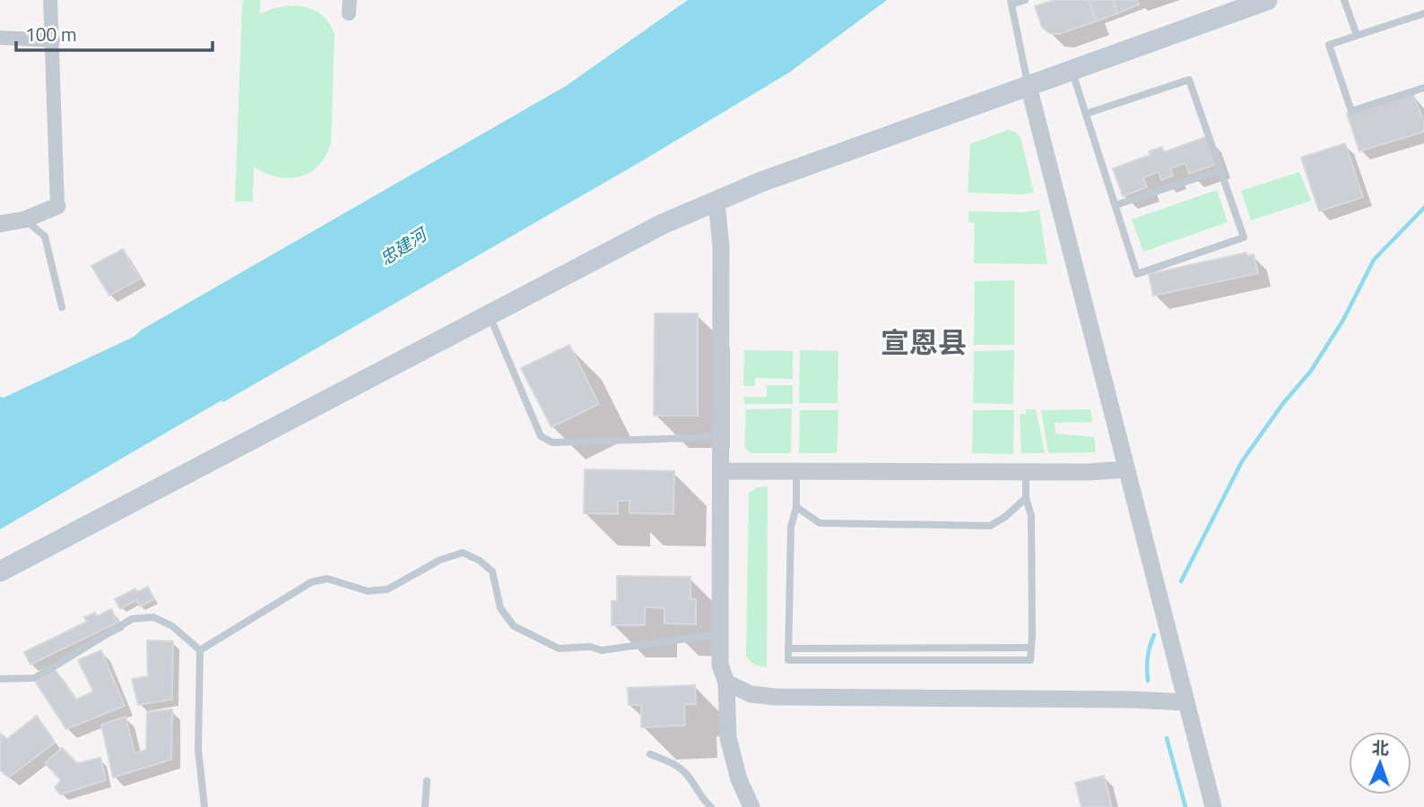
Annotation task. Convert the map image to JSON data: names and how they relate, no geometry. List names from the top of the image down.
{
  "districts": ["宣恩县"],
  "water": ["忠建河"],
  "scale_bar": "100 m",
  "north": "top"
}
